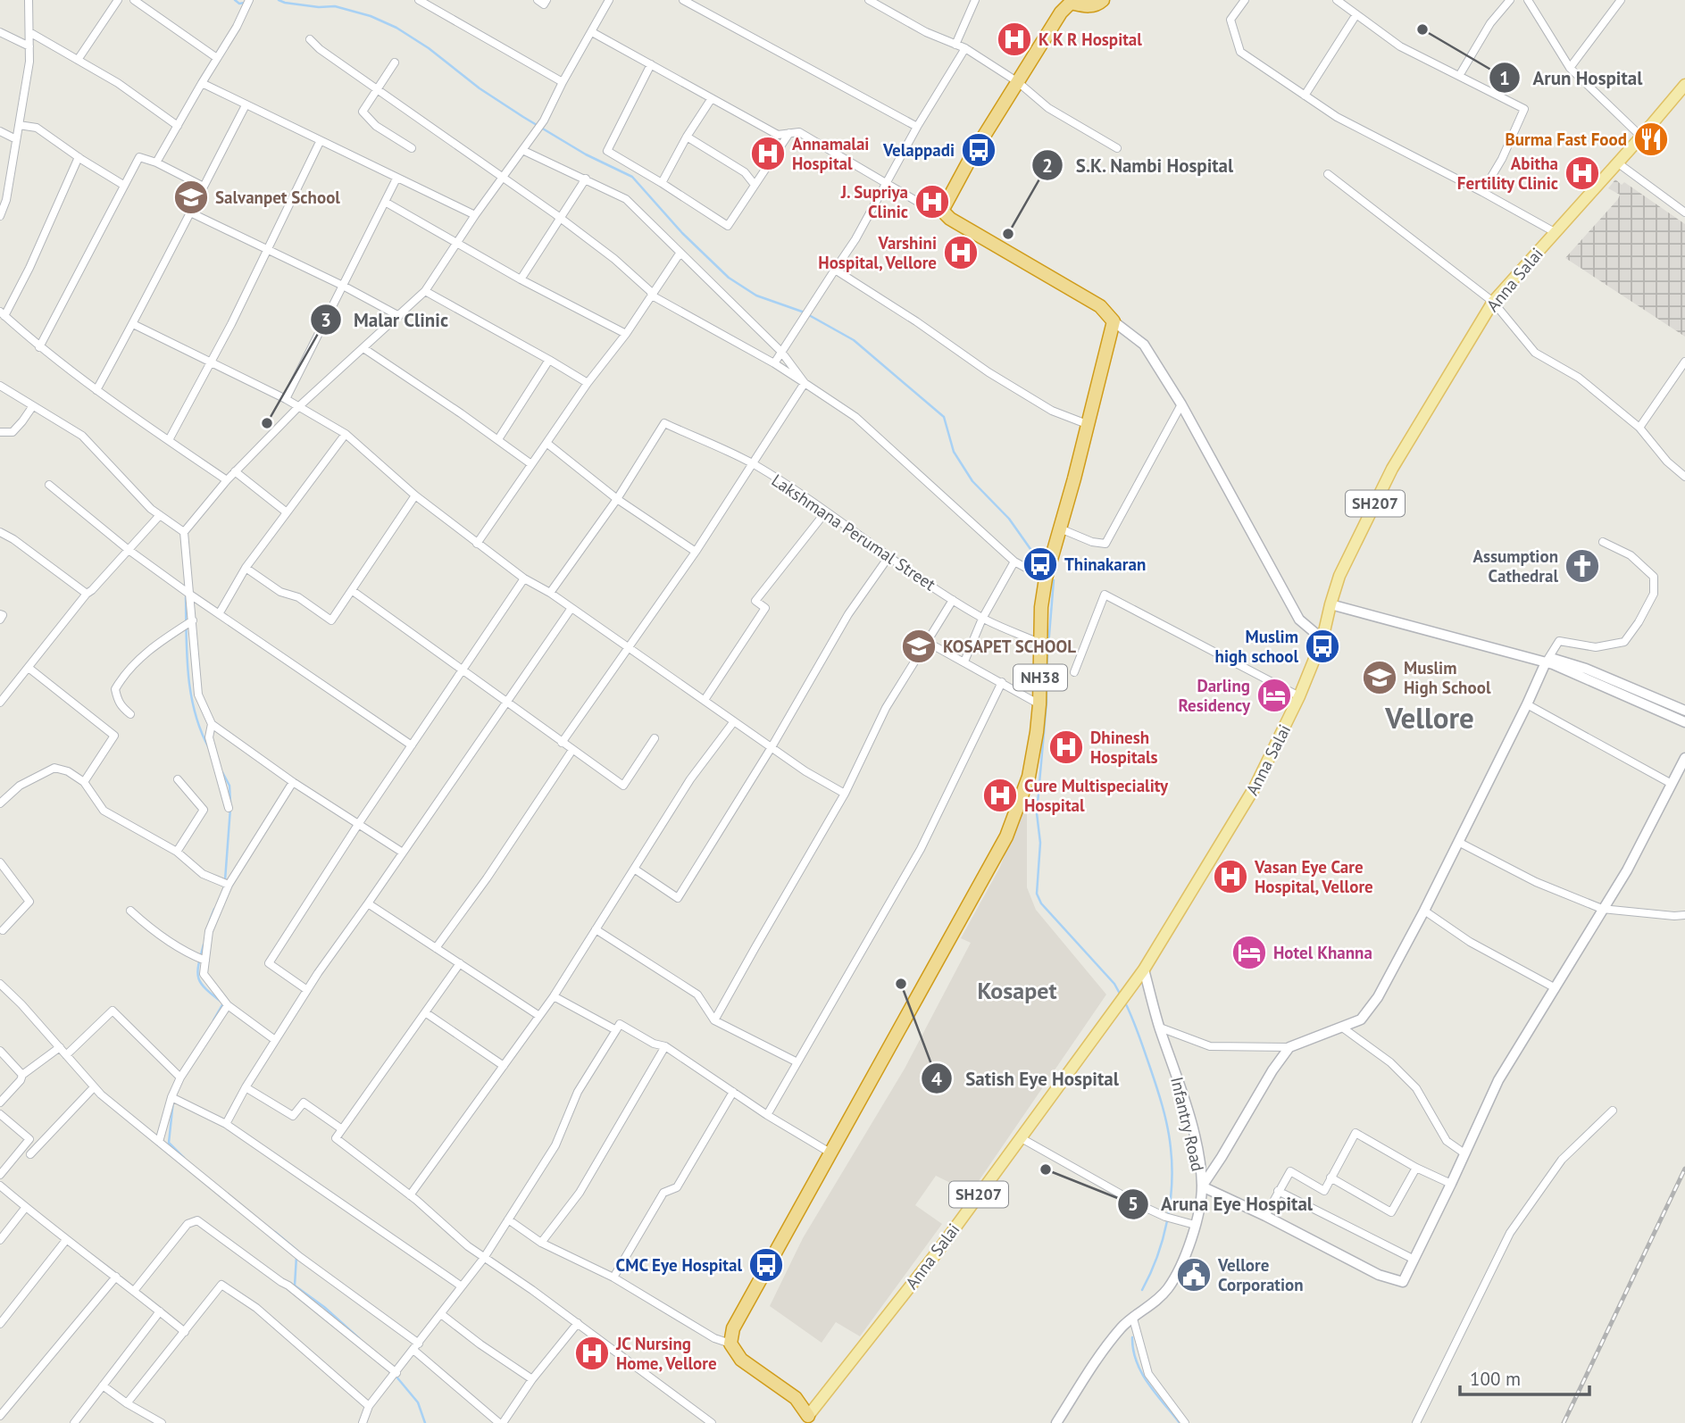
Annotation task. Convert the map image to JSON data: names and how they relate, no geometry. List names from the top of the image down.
{
  "streets": {
    "highway": ["NH38"],
    "main road": ["Anna Salai", "SH207"],
    "street": ["Lakshmana Perumal Street", "Infantry Road"]
  },
  "crossings": [
    ["Anna Salai", "Infantry Road"],
    ["Lakshmana Perumal Street", "NH38"]
  ],
  "districts": ["Vellore", "Kosapet"],
  "places": {
    "other": [
      "Arun Hospital",
      "S.K. Nambi Hospital",
      "Malar Clinic",
      "Satish Eye Hospital",
      "Aruna Eye Hospital"
    ],
    "hospital": [
      "K K R Hospital",
      "Annamalai Hospital",
      "Abitha Fertility Clinic",
      "J. Supriya Clinic",
      "Varshini Hospital, Vellore",
      "Dhinesh Hospitals",
      "Cure Multispeciality Hospital",
      "Vasan Eye Care Hospital, Vellore",
      "JC Nursing Home, Vellore"
    ],
    "restaurant": ["Burma Fast Food"],
    "bus stop": [
      "Velappadi",
      "Thinakaran",
      "Muslim high school",
      "CMC Eye Hospital"
    ],
    "school or university": ["Salvanpet School", "KOSAPET SCHOOL", "Muslim High School"],
    "church": ["Assumption Cathedral"],
    "hotel": ["Darling Residency", "Hotel Khanna"],
    "public building": ["Vellore Corporation"]
  },
  "scale_bar": "100 m"
}
